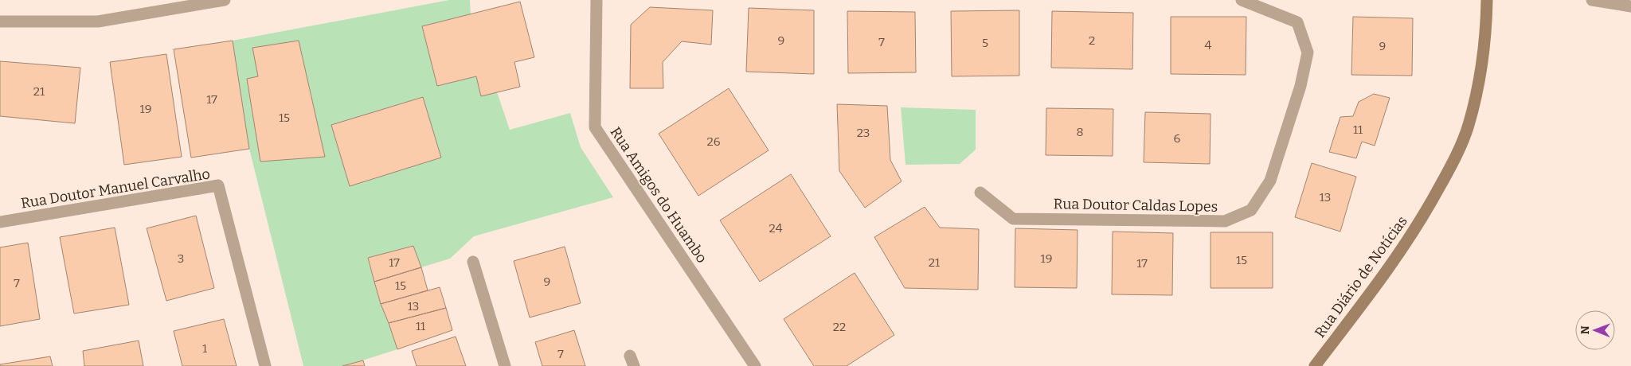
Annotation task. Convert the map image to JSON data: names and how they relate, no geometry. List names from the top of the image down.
{
  "streets": {
    "main road": ["Rua Diário de Notícias"],
    "street": ["Rua Doutor Manuel Carvalho", "Rua Amigos do Huambo", "Rua Doutor Caldas Lopes"]
  },
  "house_numbers": [
    "9",
    "2",
    "7",
    "5",
    "4",
    "9",
    "21",
    "17",
    "19",
    "15",
    "11",
    "8",
    "23",
    "6",
    "26",
    "13",
    "24",
    "3",
    "19",
    "15",
    "17",
    "21",
    "17",
    "9",
    "7",
    "15",
    "13",
    "11",
    "22",
    "1",
    "7"
  ],
  "north": "left"
}
